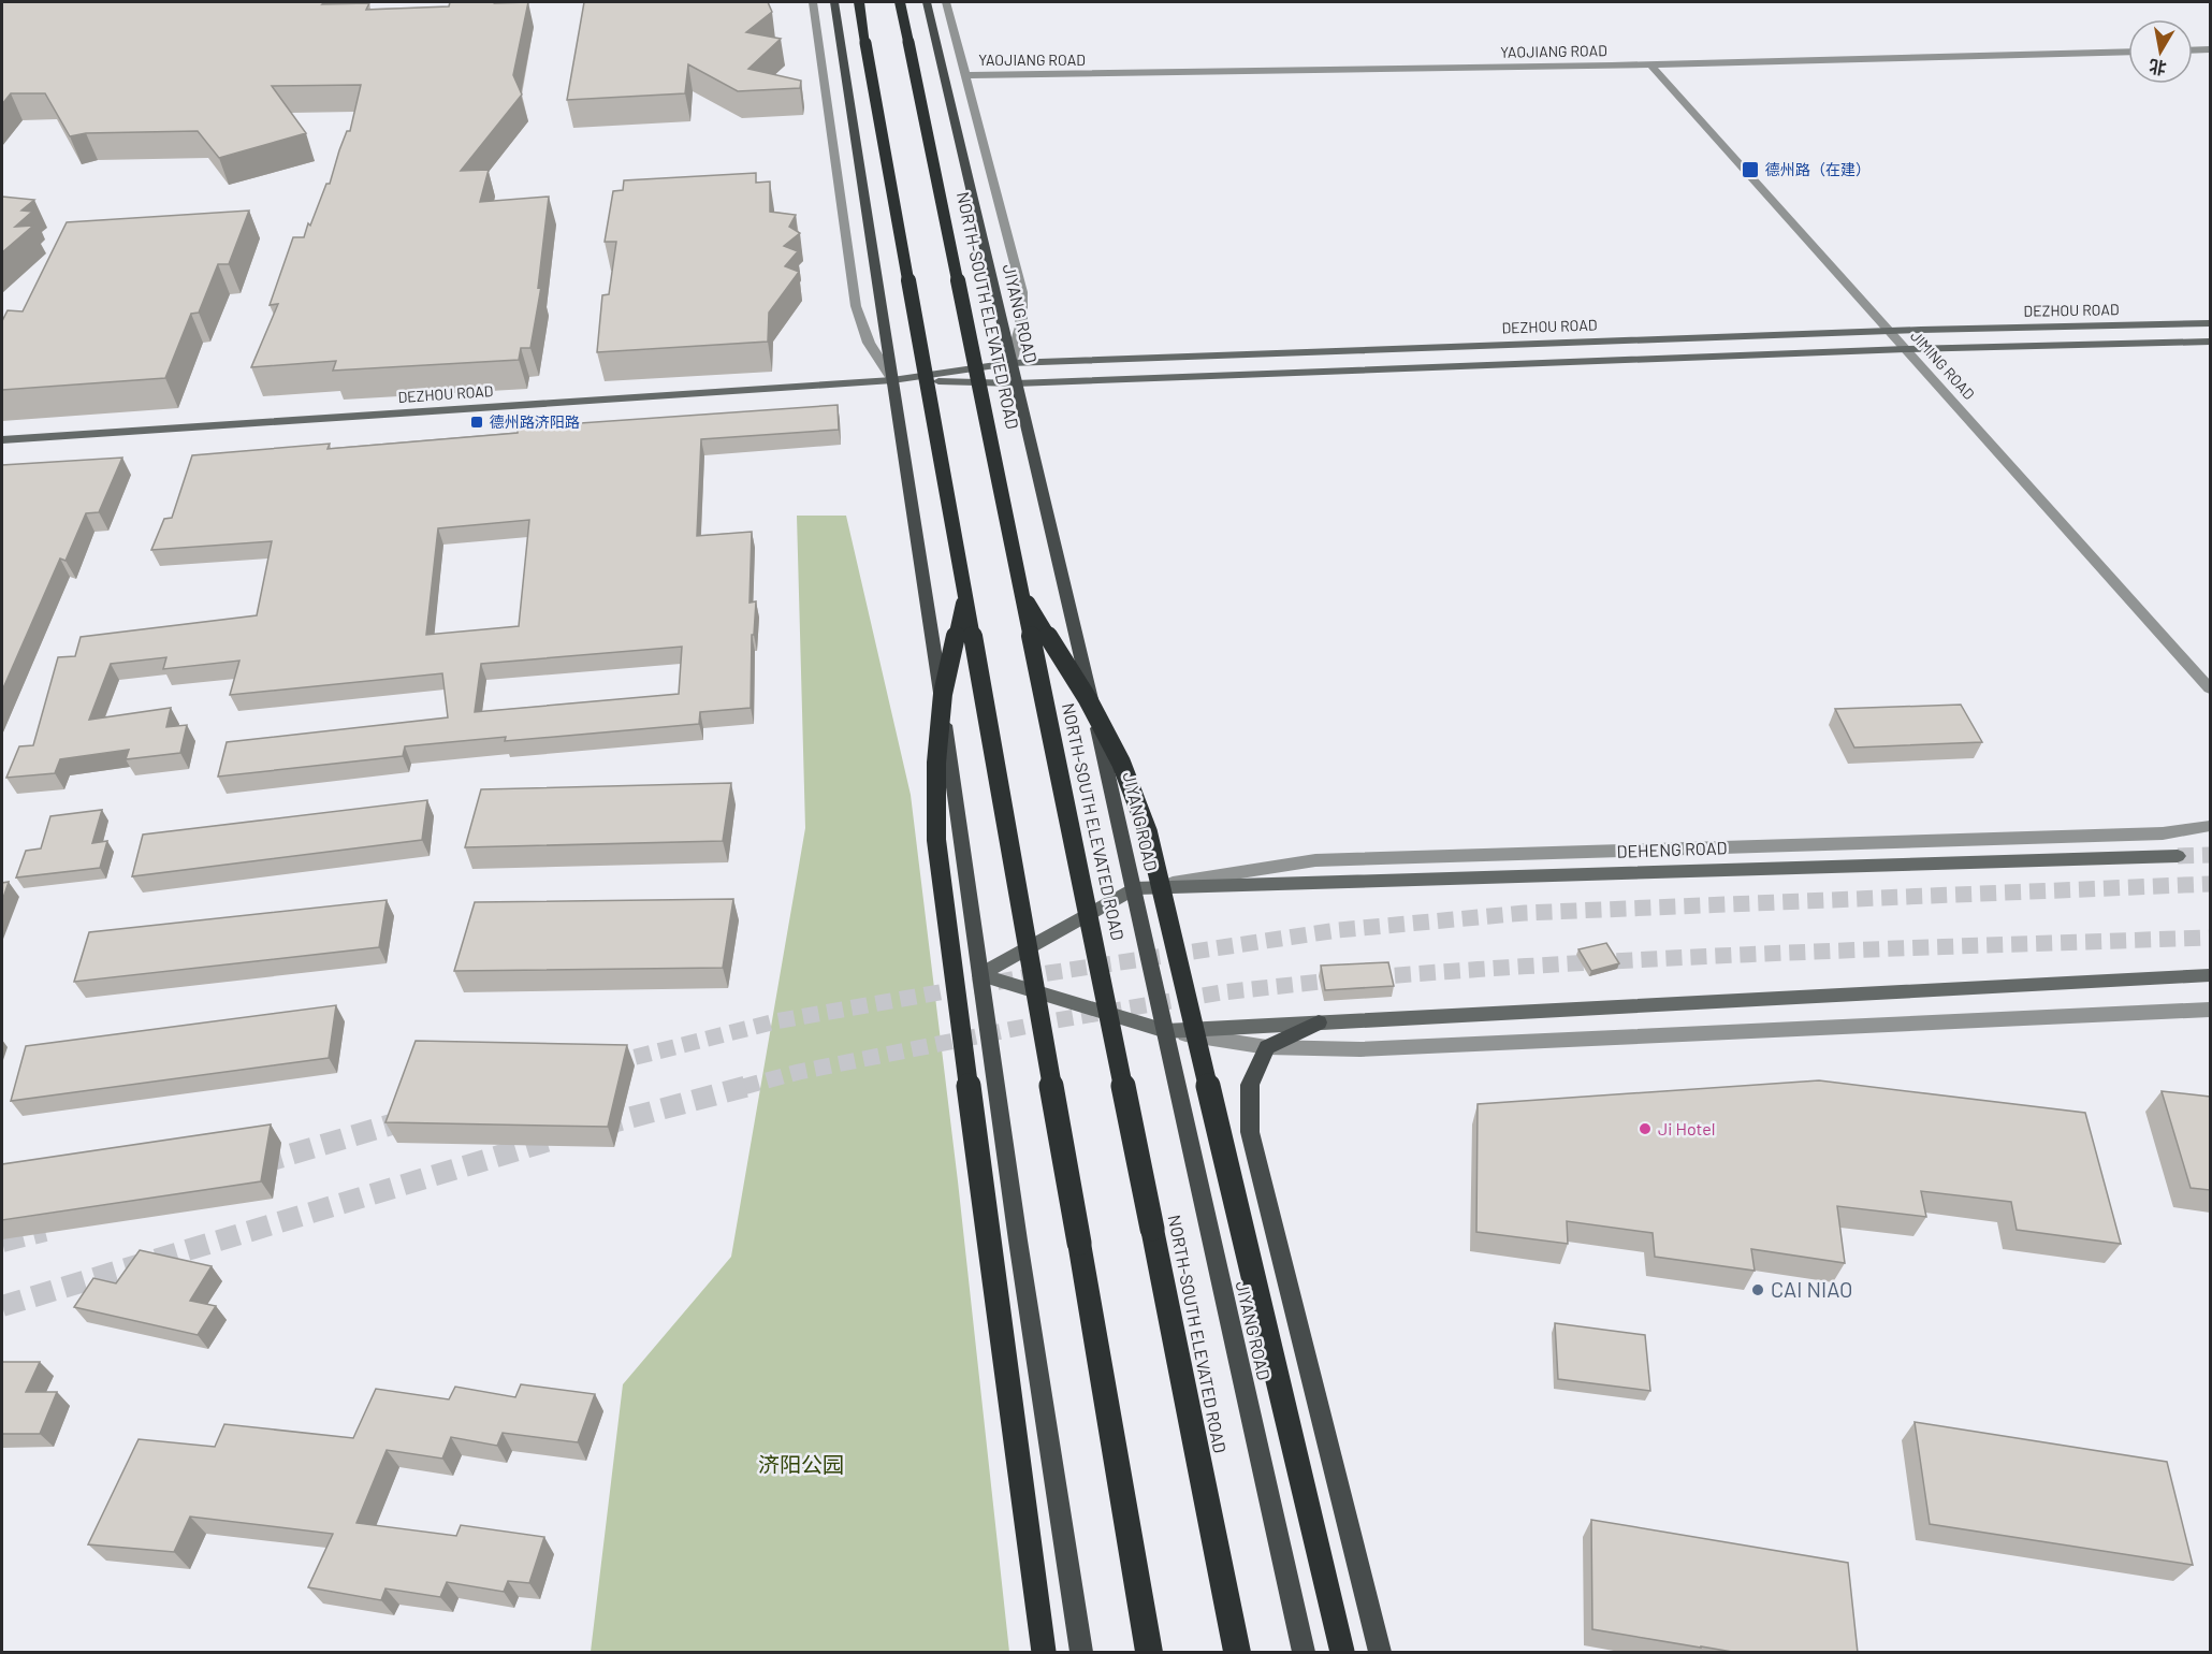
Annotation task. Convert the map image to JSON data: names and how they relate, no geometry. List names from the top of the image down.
{
  "streets": {
    "highway": ["NORTH-SOUTH ELEVATED ROAD"],
    "main road": ["JIYANG ROAD"],
    "street": [
      "YAOJIANG ROAD",
      "DEZHOU ROAD",
      "JIMING ROAD",
      "DEHENG ROAD"
    ]
  },
  "crossings": [
    ["YAOJIANG ROAD", "JIMING ROAD"],
    ["DEZHOU ROAD", "JIYANG ROAD"],
    ["DEZHOU ROAD", "JIMING ROAD"],
    ["JIYANG ROAD", "DEHENG ROAD"]
  ],
  "parks": ["济阳公园"],
  "places": {
    "transit": ["德州路（在建）", "德州路济阳路"],
    "other": ["Ji Hotel", "CAI NIAO"]
  },
  "north": "bottom"
}
